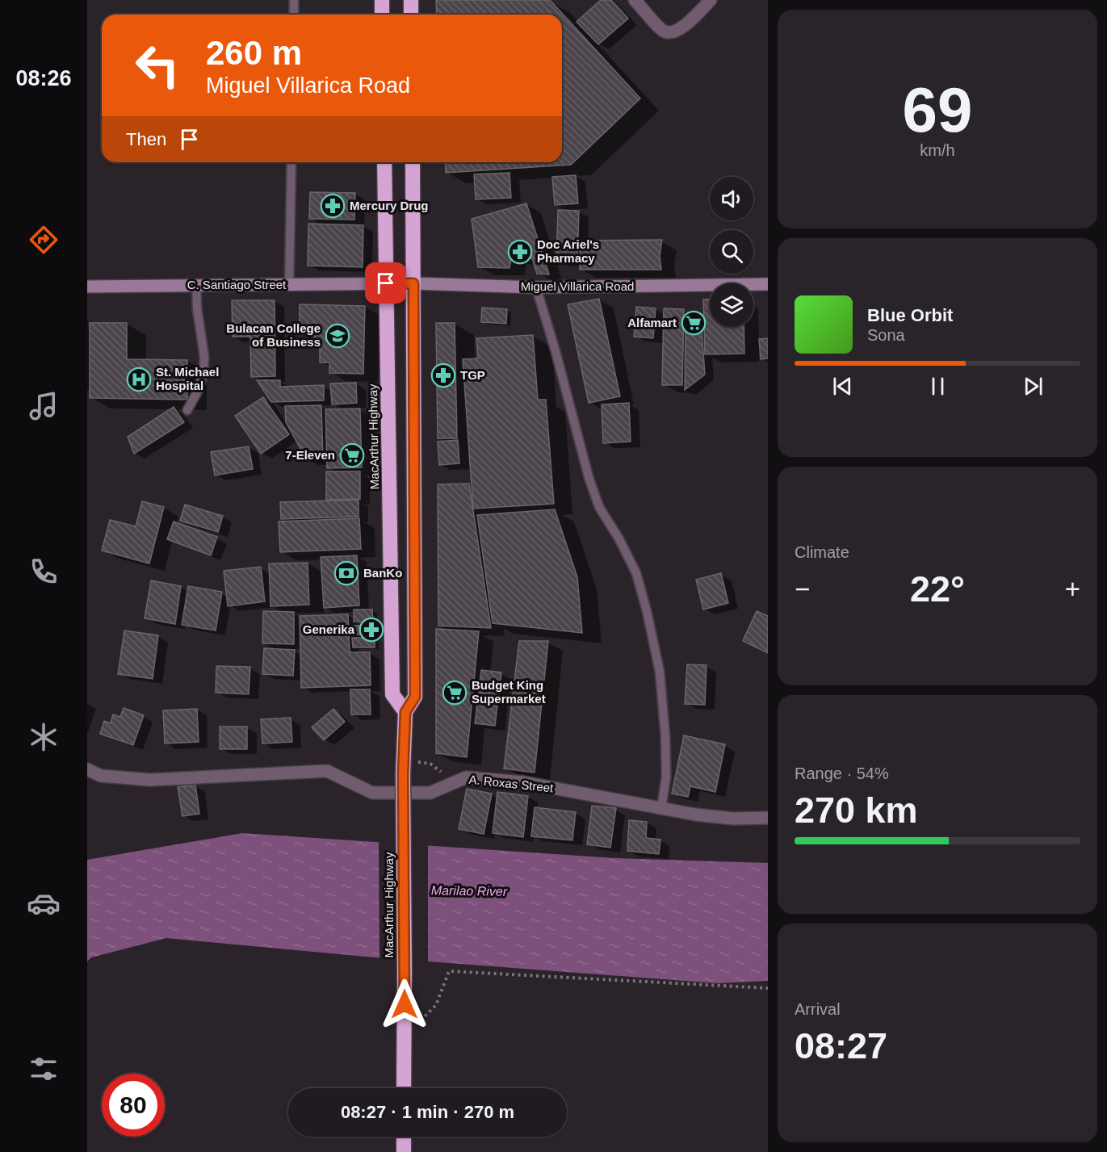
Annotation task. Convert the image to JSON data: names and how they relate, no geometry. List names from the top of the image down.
{
  "streets": {
    "highway": ["MacArthur Highway"],
    "main road": ["C. Santiago Street", "Miguel Villarica Road"],
    "street": ["A. Roxas Street"]
  },
  "crossings": [
    ["C. Santiago Street", "Miguel Villarica Road"],
    ["C. Santiago Street", "MacArthur Highway"],
    ["Miguel Villarica Road", "MacArthur Highway"]
  ],
  "water": ["Marilao River"],
  "places": {
    "pharmacy": [
      "Mercury Drug",
      "Doc Ariel's Pharmacy",
      "TGP",
      "Generika"
    ],
    "supermarket": ["Alfamart", "7-Eleven", "Budget King Supermarket"],
    "school or university": ["Bulacan College of Business"],
    "hospital": ["St. Michael Hospital"],
    "bank": ["BanKo"]
  },
  "page": {
    "tabs": "08:26",
    "tile": [
      ["69", "km/h"],
      "Climate",
      ["Range · 54%", "270 km"],
      ["Arrival", "08:27"]
    ],
    "turn": ["260 m", "Miguel Villarica Road"],
    "then": "Then",
    "song": ["Blue Orbit", "Sona"],
    "heat": ["−", "22°", "+"],
    "limit": "80",
    "trip": "08:27 · 1 min · 270 m"
  }
}
